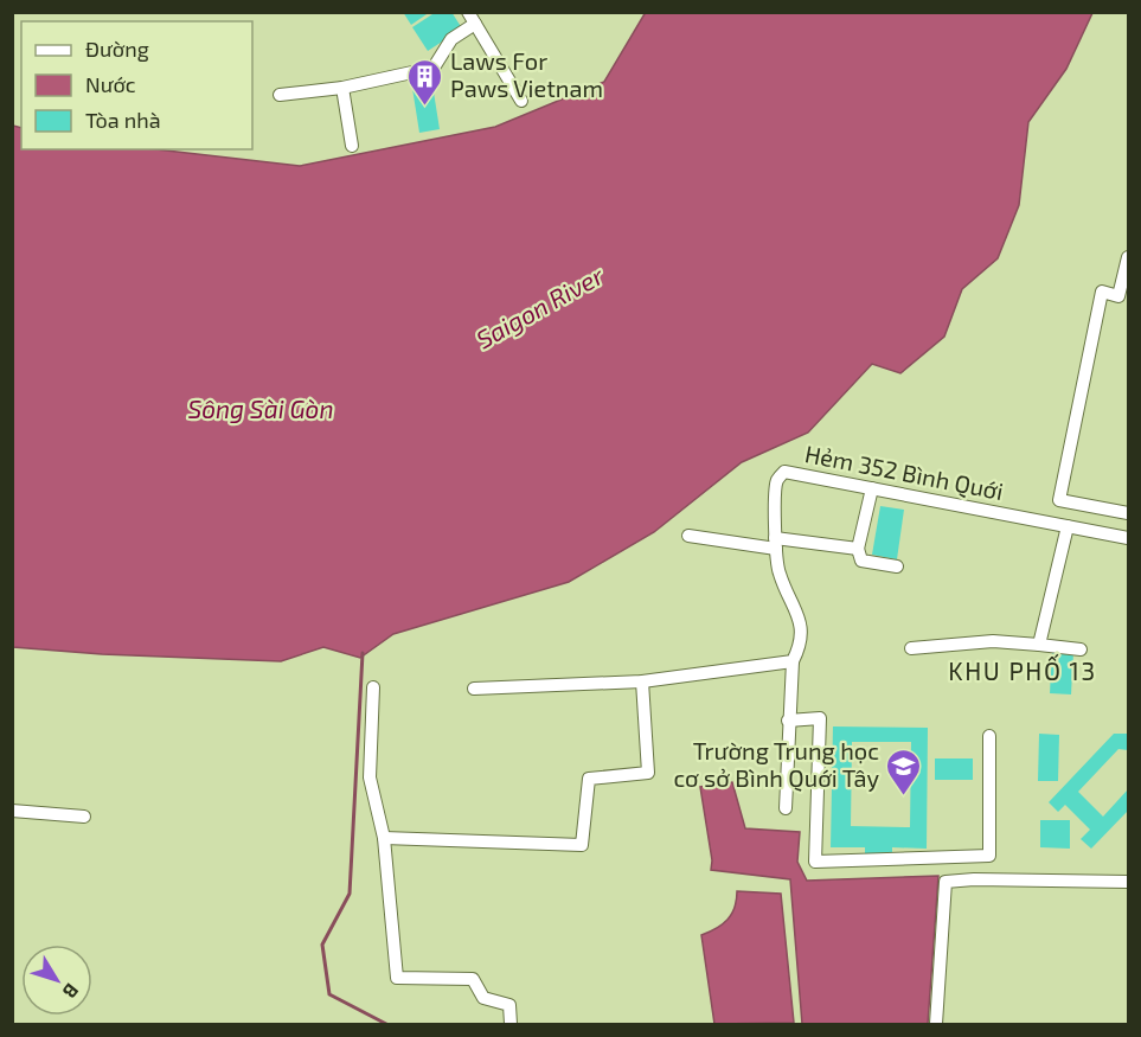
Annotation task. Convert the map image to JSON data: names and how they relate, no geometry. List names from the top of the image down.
{
  "streets": {
    "street": ["Hẻm 352 Bình Quới"]
  },
  "districts": ["KHU PHỐ 13"],
  "water": ["Saigon River", "Sông Sài Gòn"],
  "places": {
    "building": ["Laws For Paws Vietnam"],
    "school or university": ["Trường Trung học cơ sở Bình Quới Tây"]
  },
  "legend": ["Đường", "Nước", "Tòa nhà"],
  "north": "bottom right"
}
